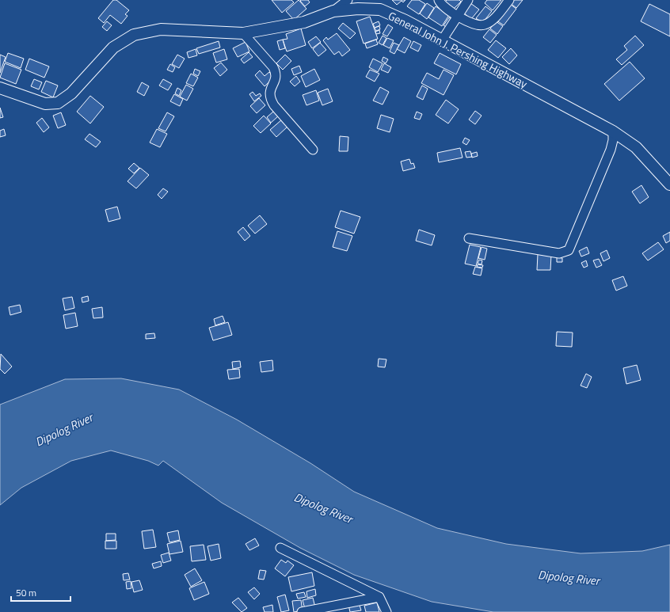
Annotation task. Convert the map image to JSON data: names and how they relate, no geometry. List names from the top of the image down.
{
  "streets": {
    "main road": ["General John J. Pershing Highway"]
  },
  "water": ["Dipolog River"],
  "scale_bar": "50 m"
}
